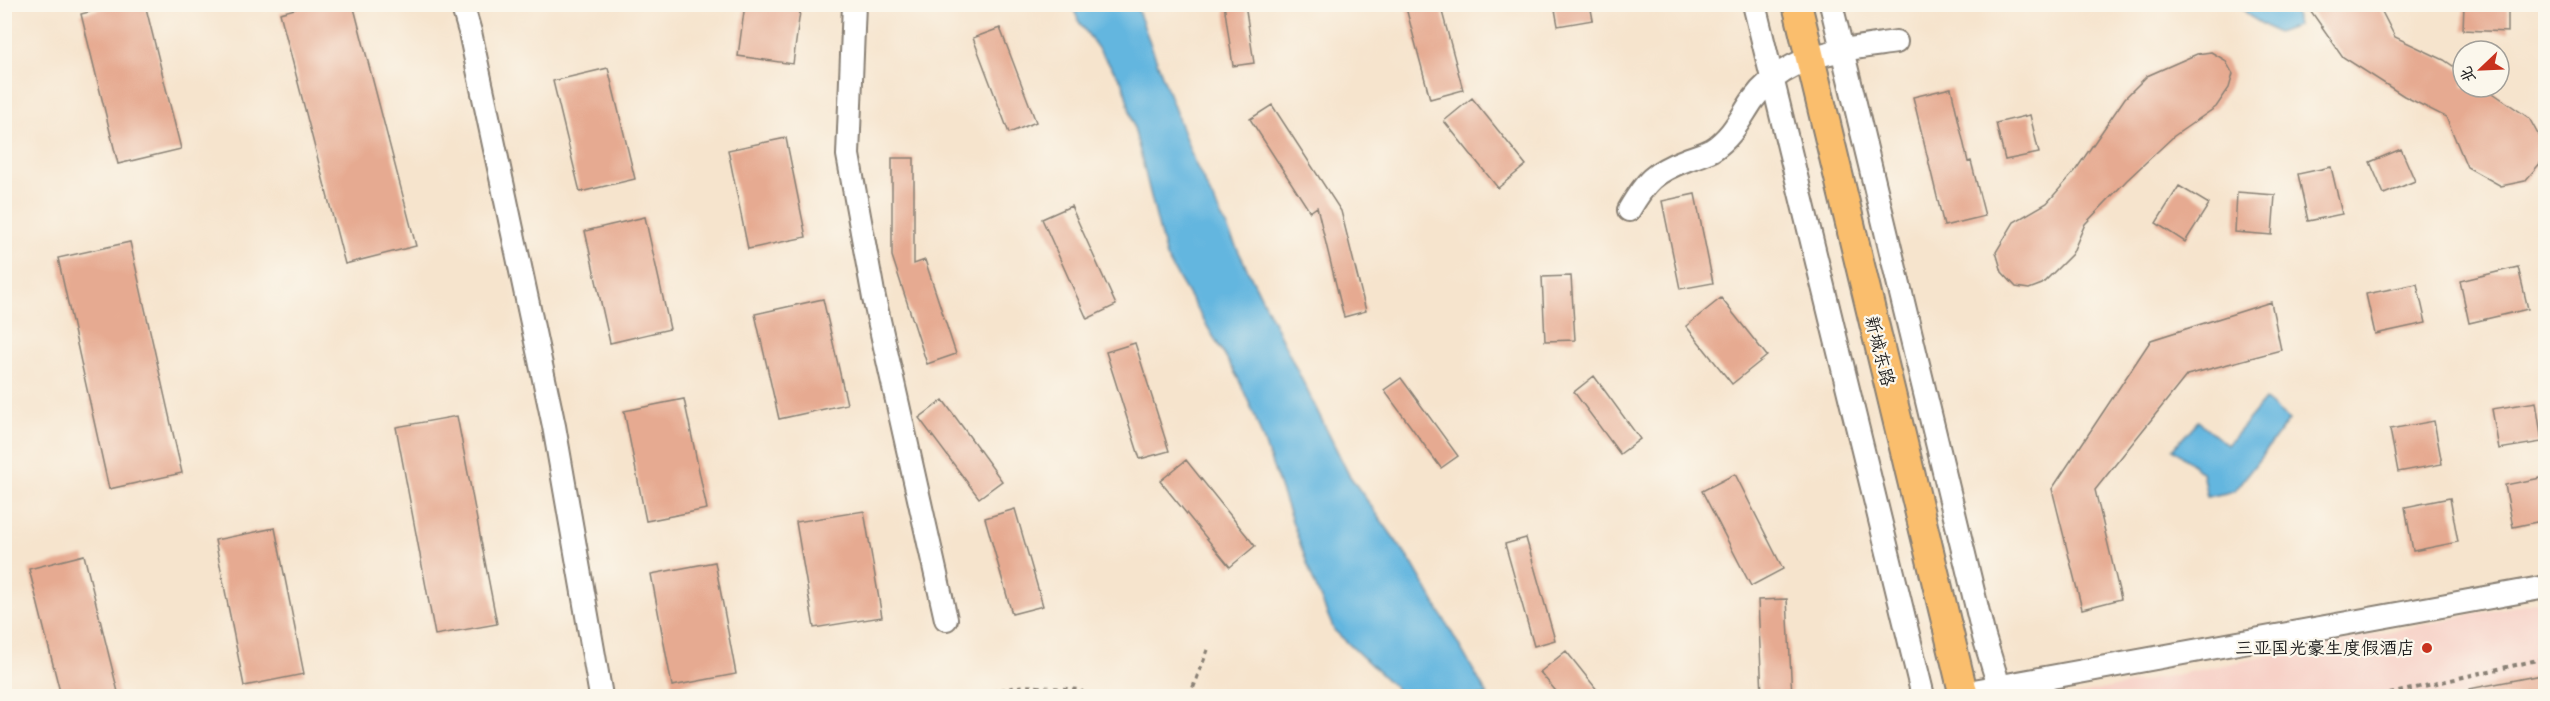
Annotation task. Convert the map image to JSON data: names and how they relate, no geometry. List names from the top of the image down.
{
  "streets": {
    "main road": ["新城东路"]
  },
  "places": ["三亚国光豪生度假酒店"],
  "north": "bottom left"
}
